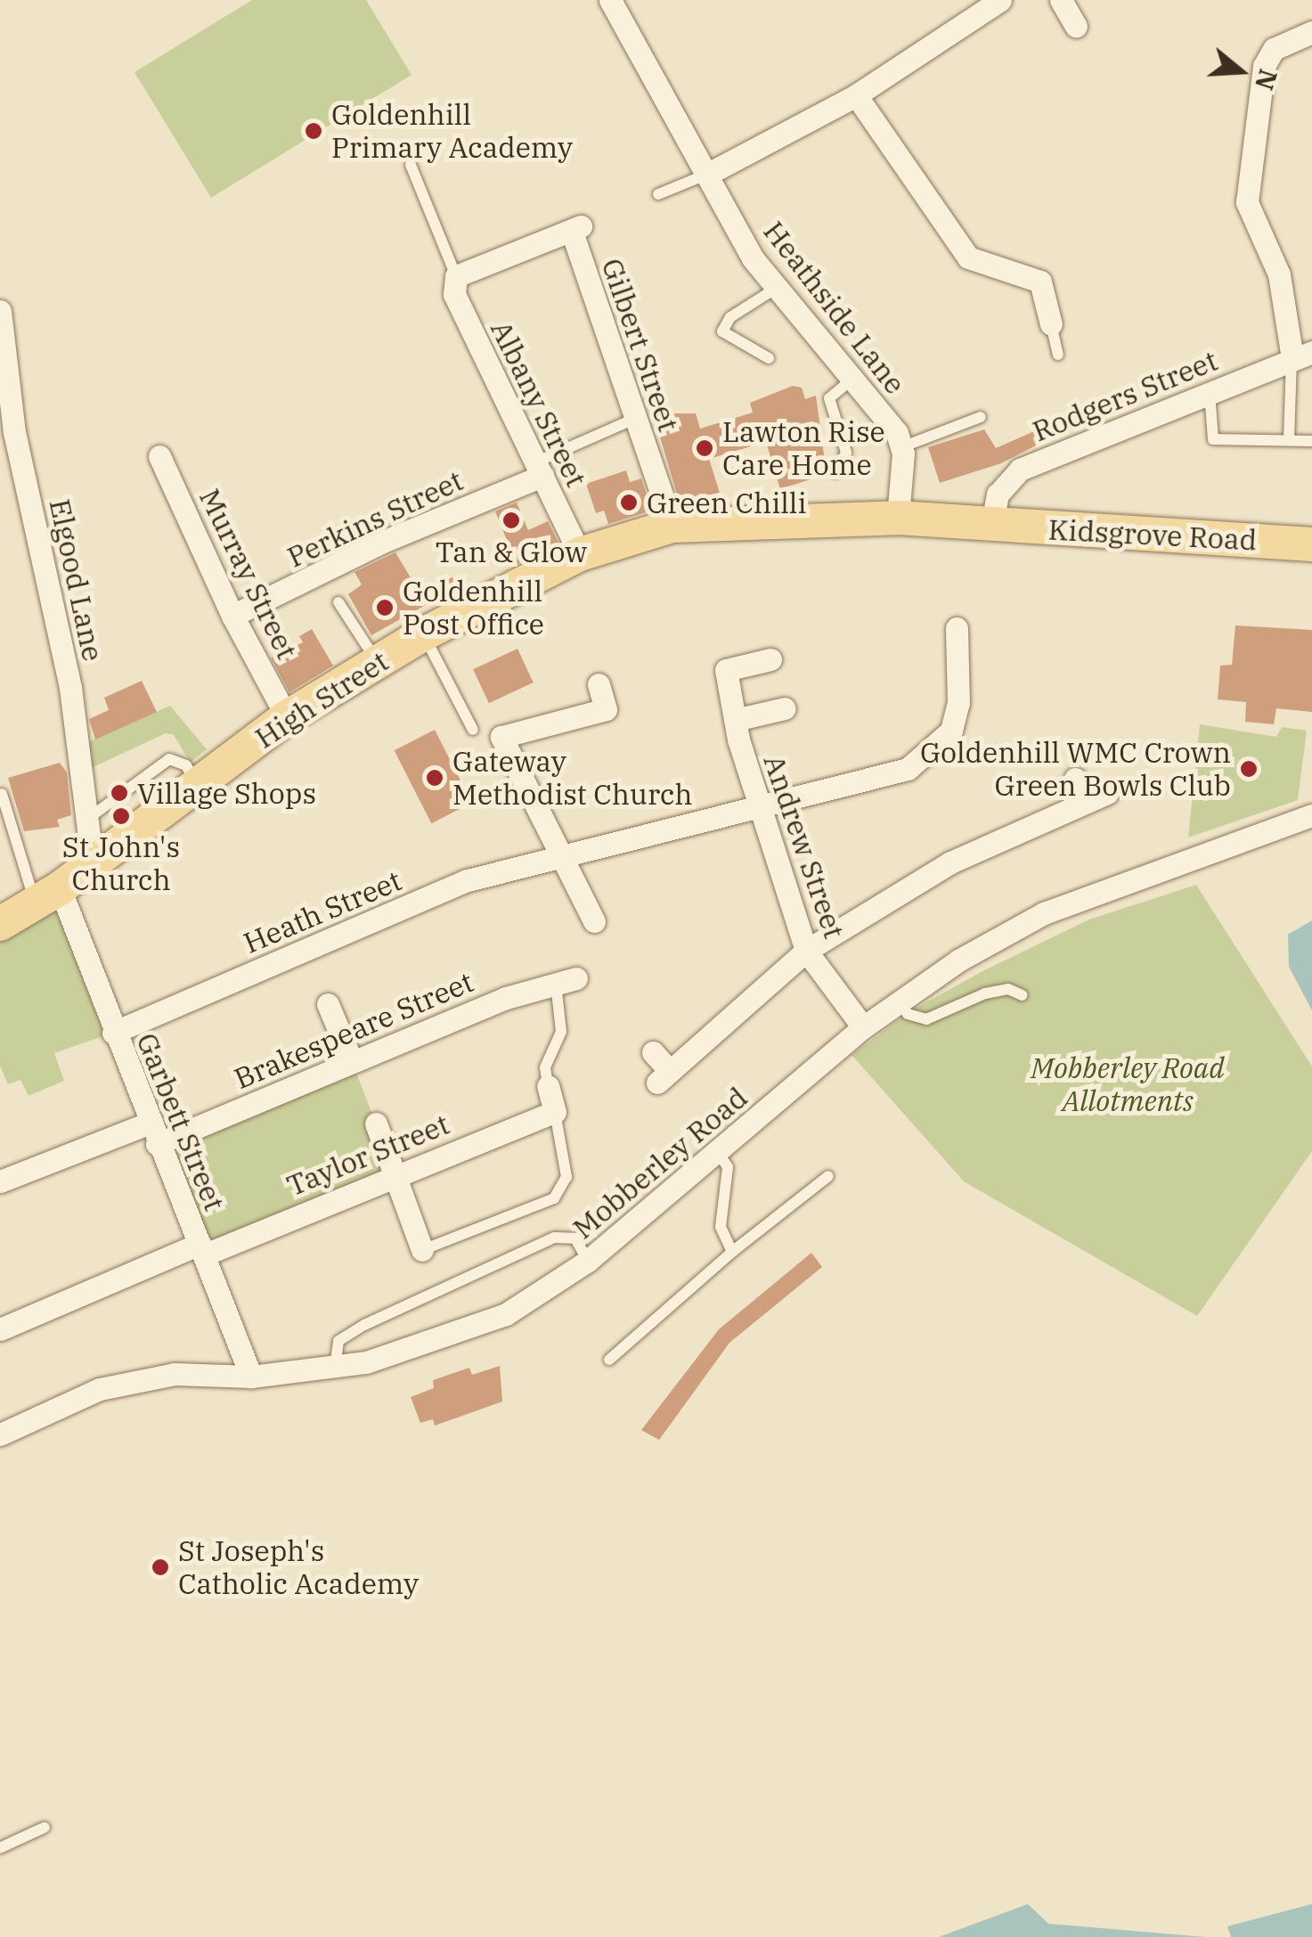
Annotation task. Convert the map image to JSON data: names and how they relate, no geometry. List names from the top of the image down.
{
  "streets": {
    "main road": ["Kidsgrove Road", "High Street"],
    "street": [
      "Heathside Lane",
      "Gilbert Street",
      "Rodgers Street",
      "Albany Street",
      "Perkins Street",
      "Murray Street",
      "Elgood Lane",
      "Andrew Street",
      "Heath Street",
      "Brakespeare Street",
      "Garbett Street",
      "Taylor Street",
      "Mobberley Road"
    ]
  },
  "crossings": [
    ["Gilbert Street", "Albany Street"],
    ["Gilbert Street", "High Street"],
    ["Rodgers Street", "Kidsgrove Road"],
    ["Rodgers Street", "High Street"],
    ["Albany Street", "Perkins Street"],
    ["Albany Street", "High Street"],
    ["Perkins Street", "Murray Street"],
    ["Kidsgrove Road", "High Street"],
    ["Murray Street", "High Street"],
    ["Elgood Lane", "High Street"],
    ["High Street", "Garbett Street"],
    ["Andrew Street", "Heath Street"],
    ["Andrew Street", "Mobberley Road"],
    ["Heath Street", "Garbett Street"],
    ["Brakespeare Street", "Garbett Street"],
    ["Garbett Street", "Taylor Street"],
    ["Garbett Street", "Mobberley Road"]
  ],
  "parks": ["Mobberley Road Allotments"],
  "places": [
    "Goldenhill Primary Academy",
    "Lawton Rise Care Home",
    "Green Chilli",
    "Tan & Glow",
    "Goldenhill Post Office",
    "Goldenhill WMC Crown Green Bowls Club",
    "Gateway Methodist Church",
    "Village Shops",
    "St John's Church",
    "St Joseph's Catholic Academy"
  ],
  "north": "right"
}
